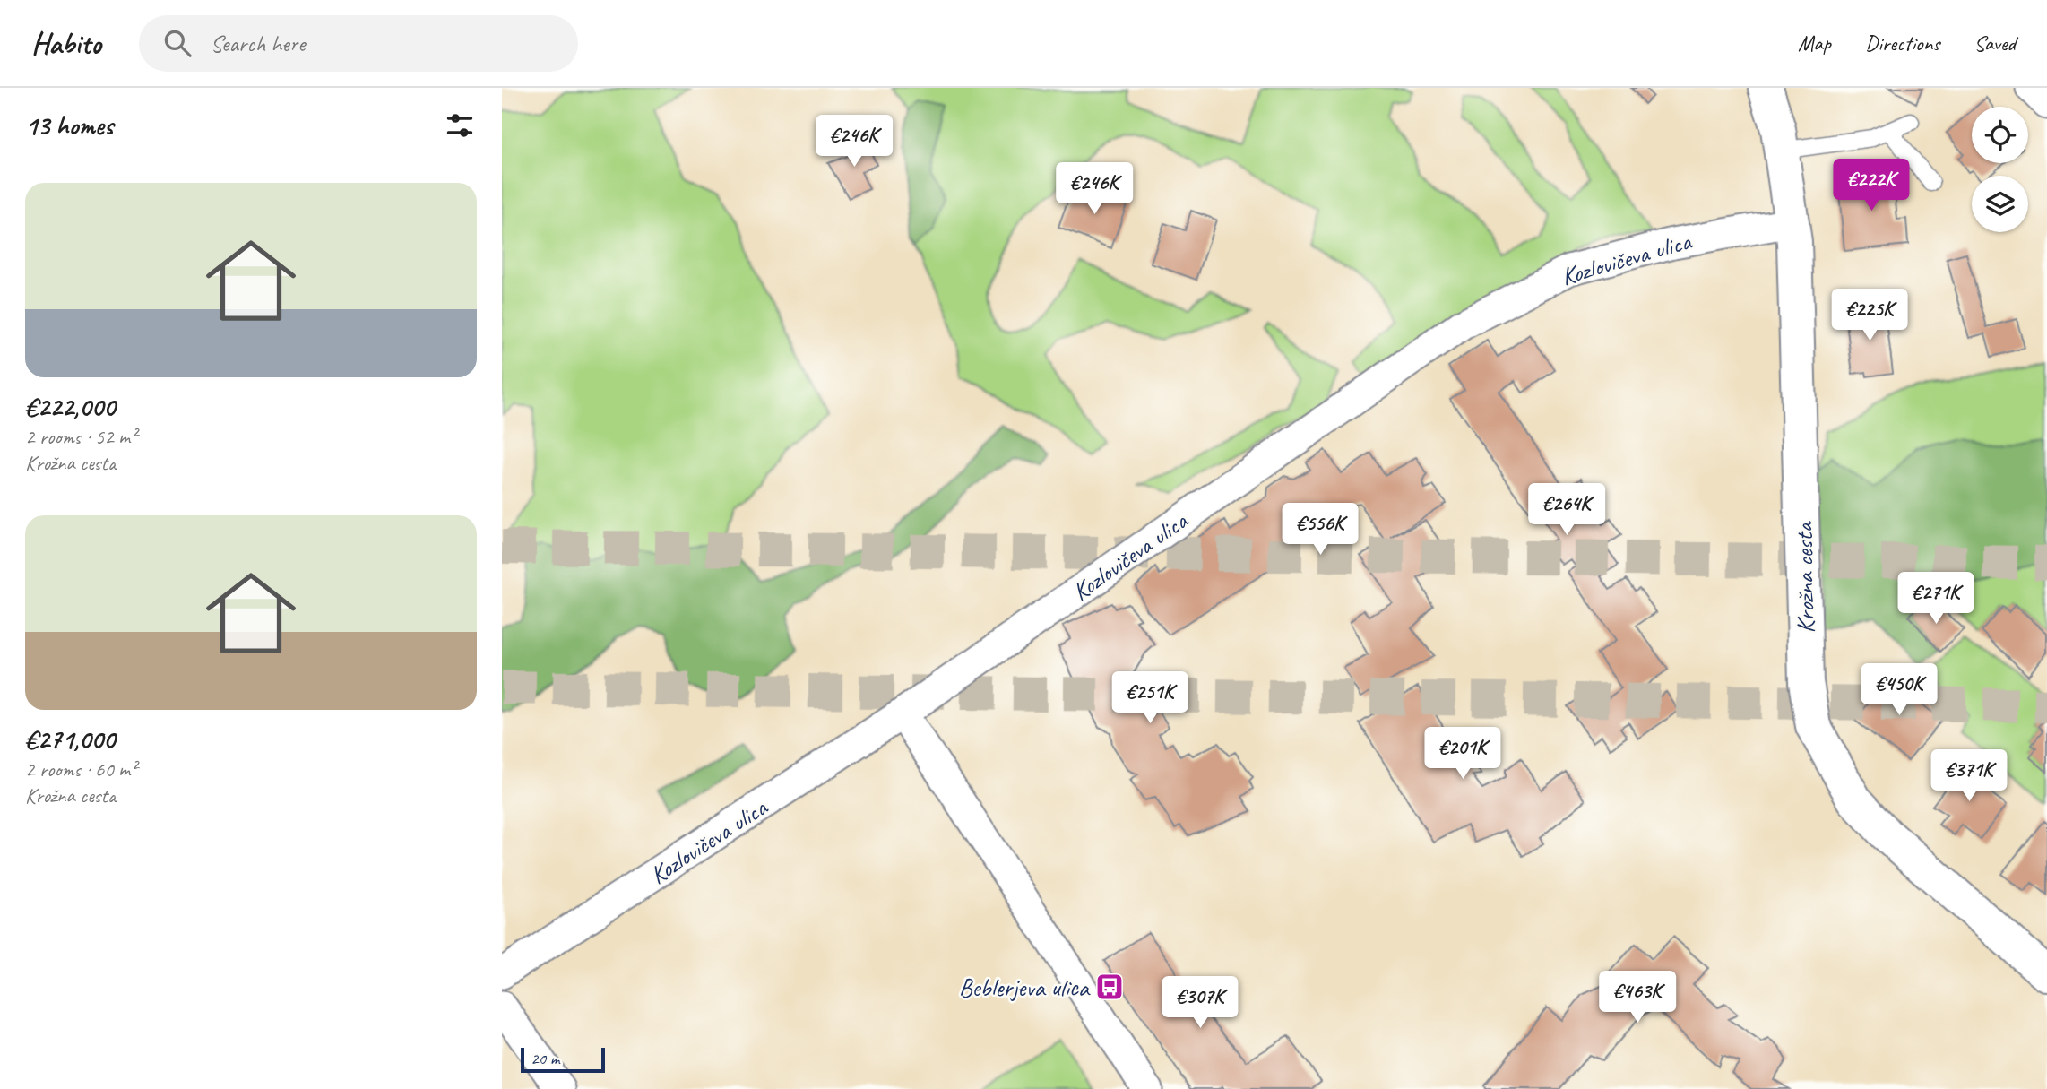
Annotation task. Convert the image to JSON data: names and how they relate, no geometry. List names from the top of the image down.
{
  "streets": {
    "street": ["Kozlovičeva ulica", "Krožna cesta"]
  },
  "crossings": [
    ["Kozlovičeva ulica", "Krožna cesta"]
  ],
  "places": {
    "bus stop": ["Beblerjeva ulica"]
  },
  "scale_bar": "20 m",
  "page": {
    "header": "Habito",
    "search": "Search here",
    "nav": ["Map", "Directions", "Saved"],
    "heading": "13 homes",
    "price": [
      "€246K",
      "€222K",
      "€246K",
      "€225K",
      "€264K",
      "€556K",
      "€271K",
      "€450K",
      "€251K",
      "€201K",
      "€371K",
      "€463K",
      "€307K"
    ],
    "list": [
      {
        "name": "€222,000",
        "note": "2 rooms · 52 m² · Krožna cesta"
      },
      {
        "name": "€271,000",
        "note": "2 rooms · 60 m² · Krožna cesta"
      }
    ],
    "scale": "20 m"
  }
}
